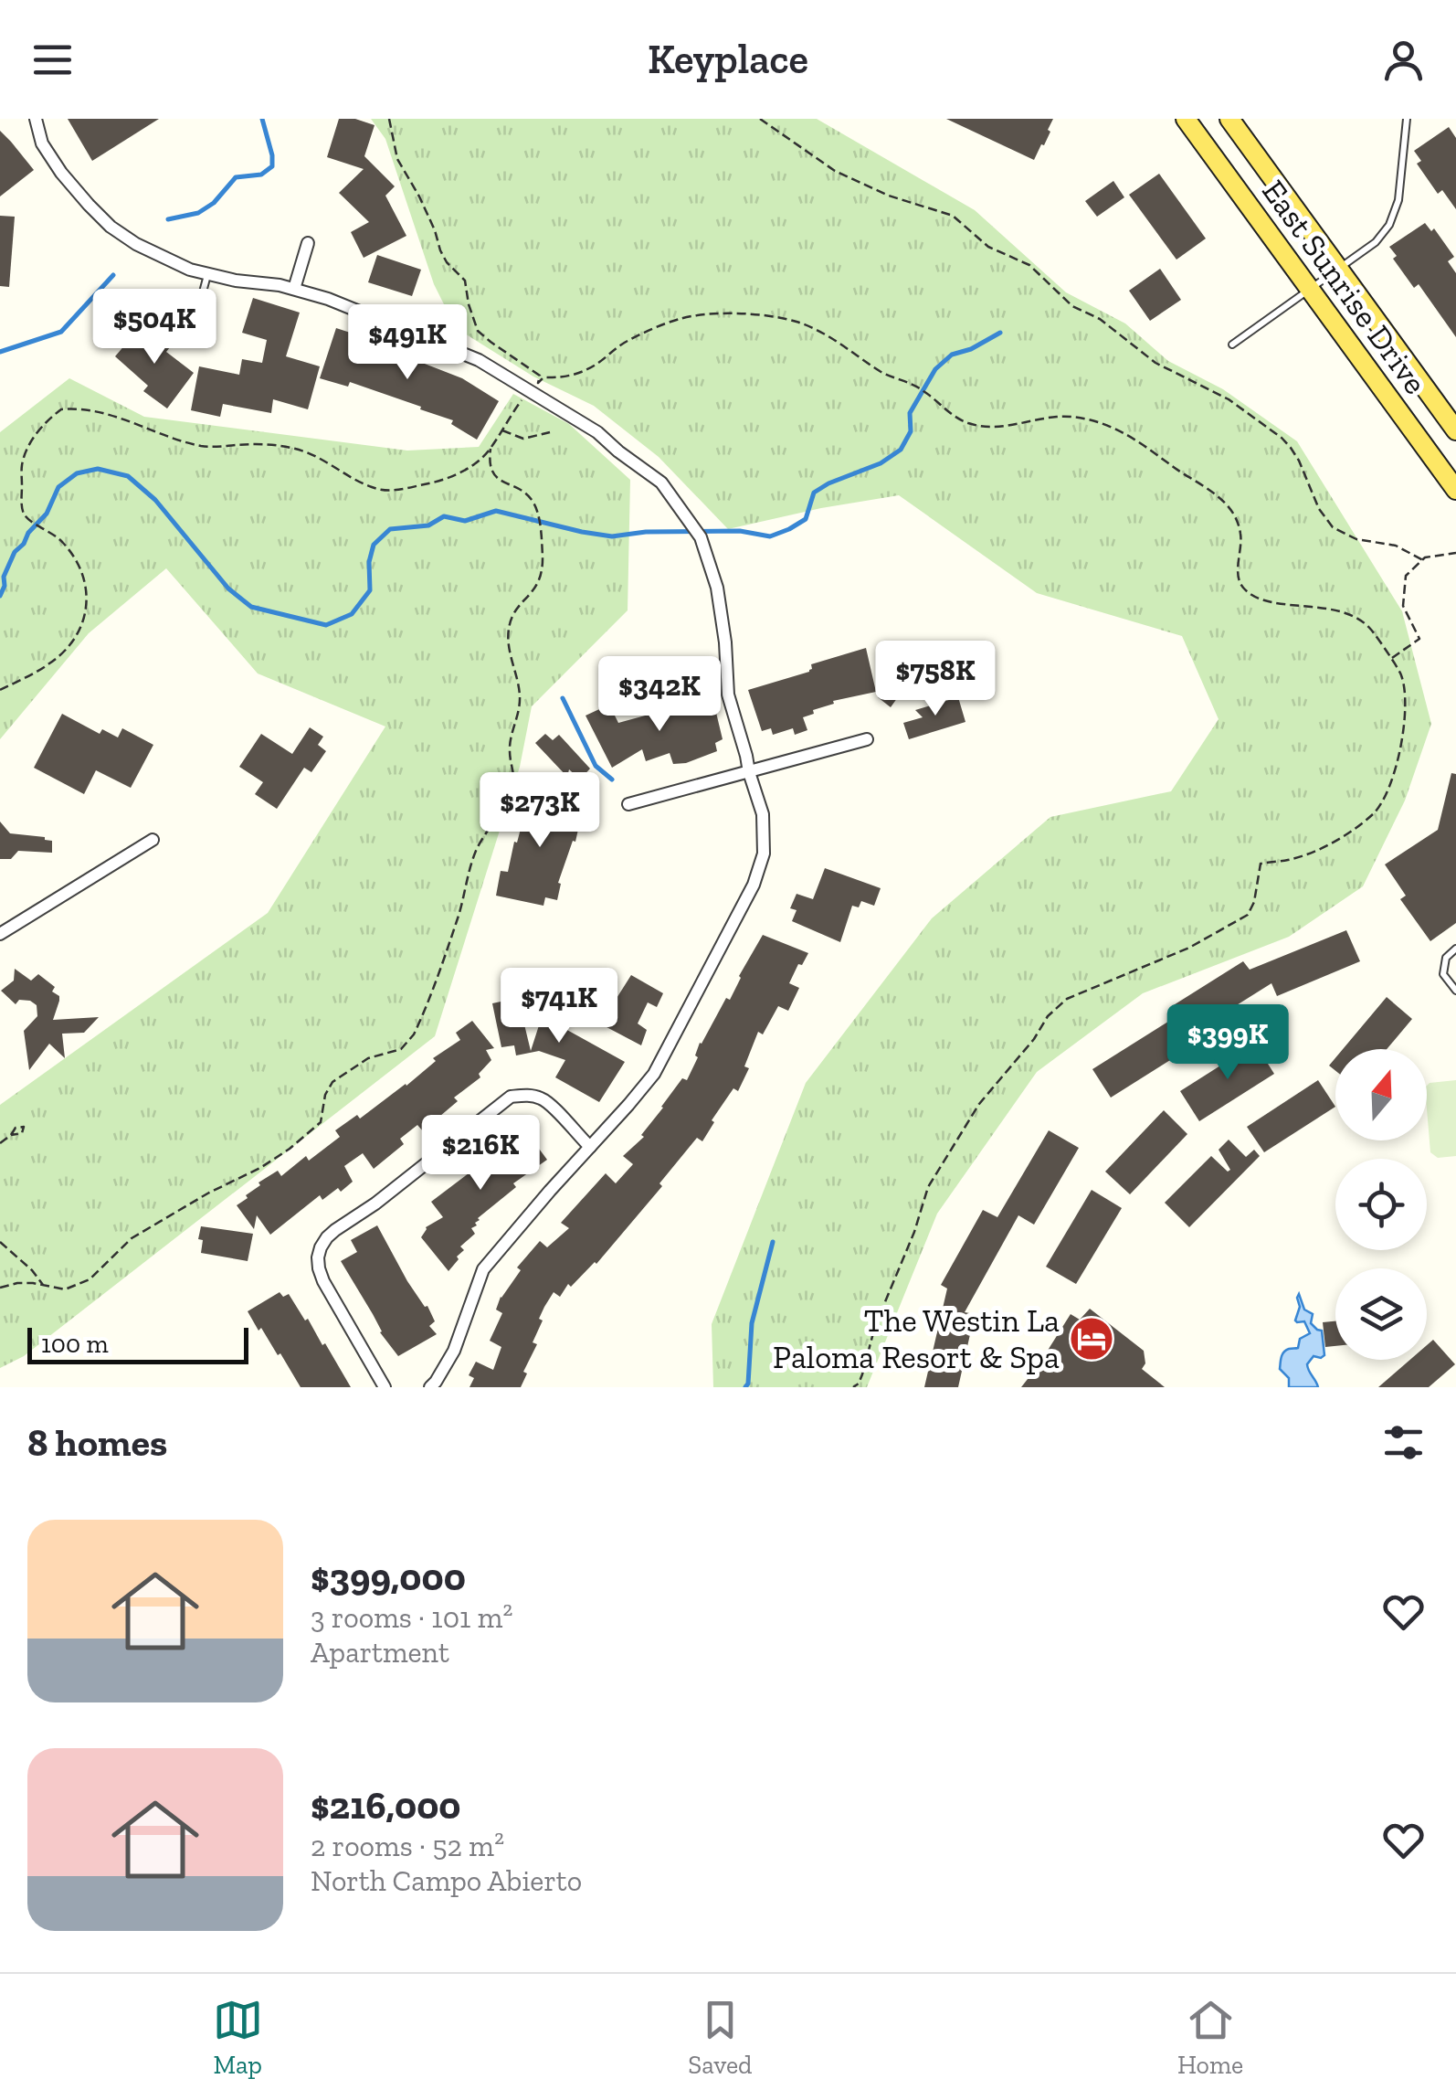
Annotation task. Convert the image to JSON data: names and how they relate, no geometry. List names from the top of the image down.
{
  "streets": {
    "main road": ["East Sunrise Drive"]
  },
  "places": {
    "hotel": ["The Westin La Paloma Resort & Spa"]
  },
  "scale_bar": "100 m",
  "north": "top",
  "page": {
    "header": "Keyplace",
    "price": [
      "$504K",
      "$491K",
      "$758K",
      "$342K",
      "$273K",
      "$741K",
      "$399K",
      "$216K"
    ],
    "scale": "100 m",
    "heading": "8 homes",
    "list": [
      {
        "name": "$399,000",
        "note": "3 rooms · 101 m² · Apartment"
      },
      {
        "name": "$216,000",
        "note": "2 rooms · 52 m² · North Campo Abierto"
      }
    ],
    "tabs": ["Map", "Saved", "Home"]
  }
}
